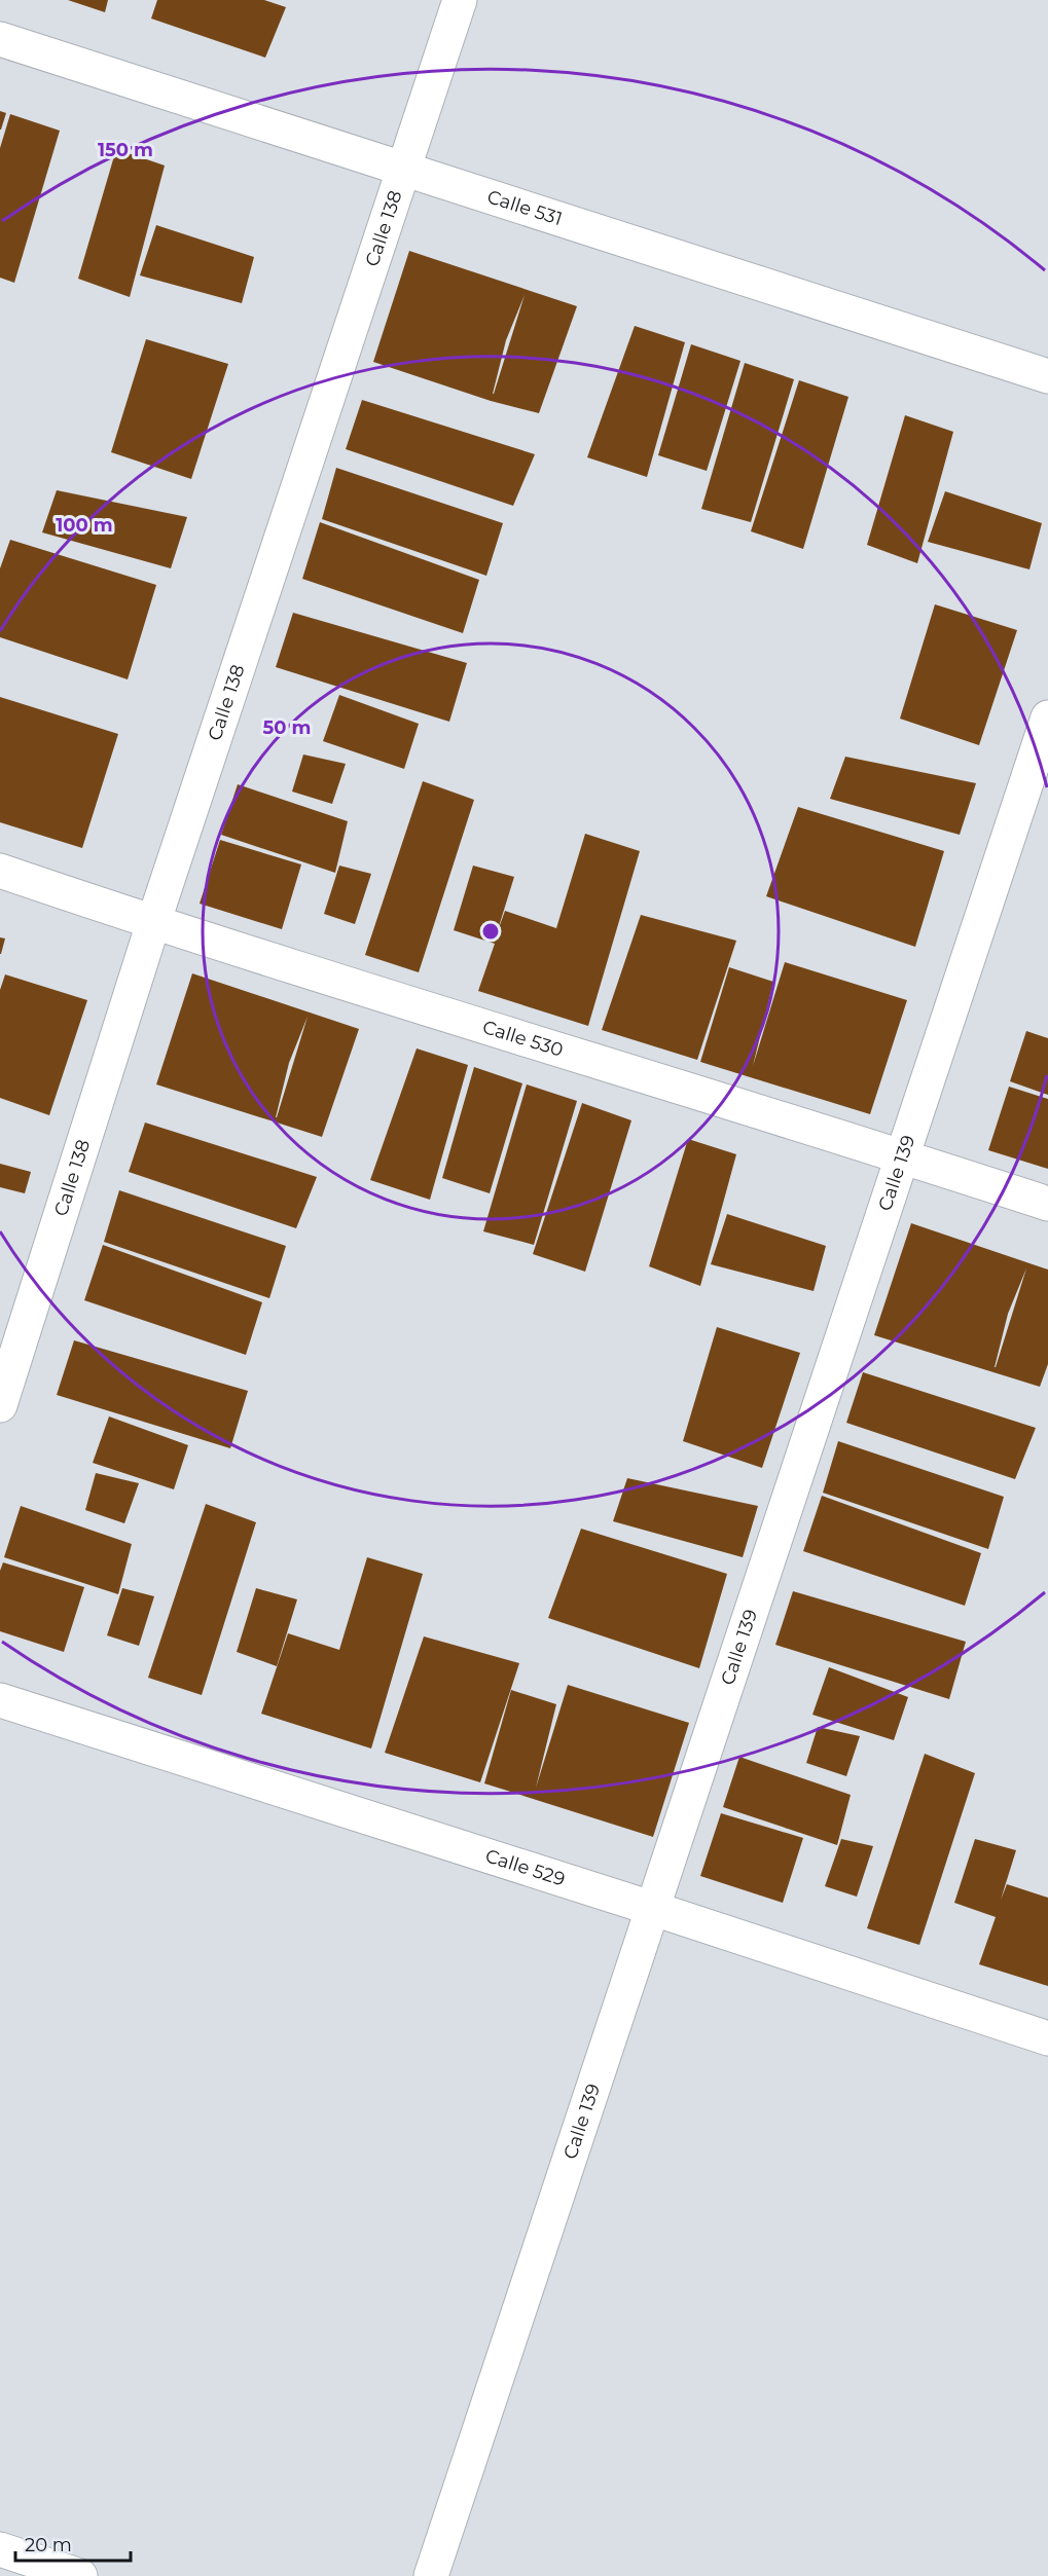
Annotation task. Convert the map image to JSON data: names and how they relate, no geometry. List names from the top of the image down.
{
  "streets": {
    "street": [
      "Calle 531",
      "Calle 138",
      "Calle 530",
      "Calle 139",
      "Calle 529"
    ]
  },
  "crossings": [
    ["Calle 531", "Calle 138"],
    ["Calle 138", "Calle 530"],
    ["Calle 530", "Calle 139"],
    ["Calle 139", "Calle 529"]
  ],
  "scale_bar": "20 m",
  "rings": ["150 m", "100 m", "50 m"]
}
